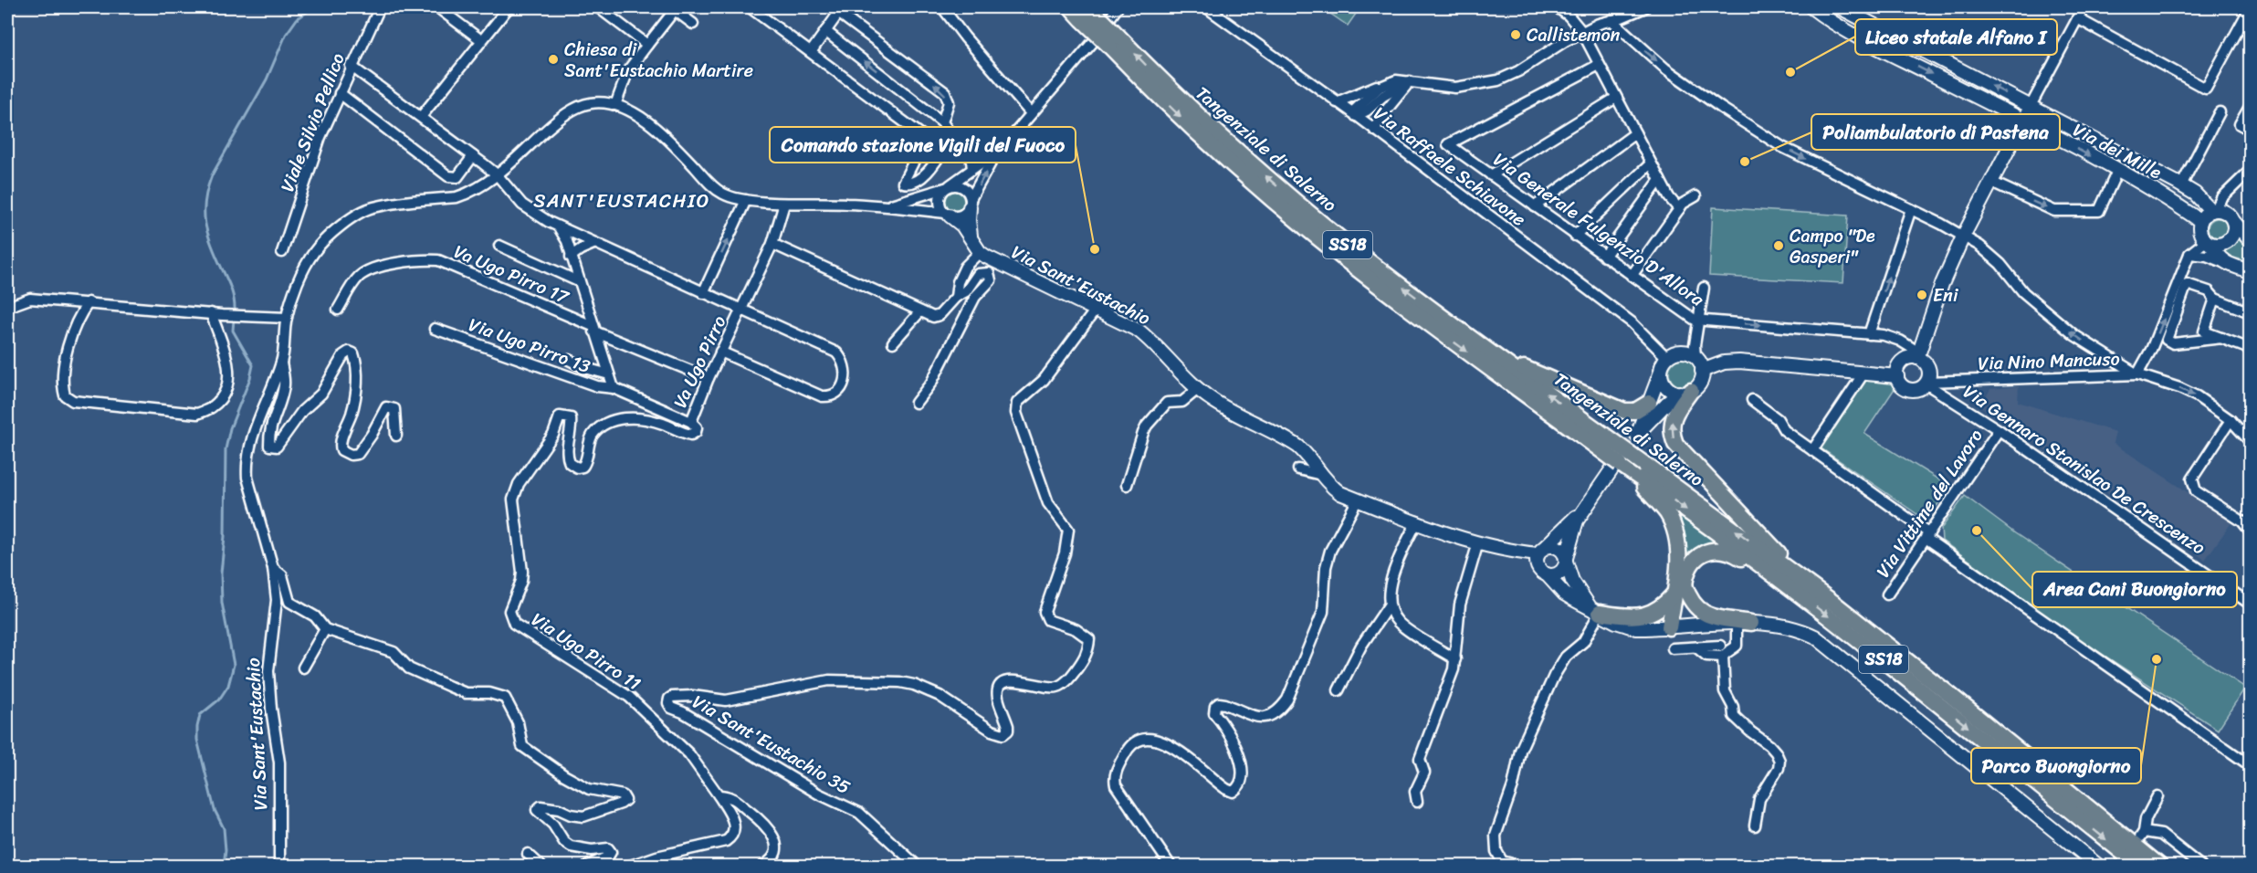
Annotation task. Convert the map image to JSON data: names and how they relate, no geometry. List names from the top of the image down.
{
  "streets": {
    "highway": ["Tangenziale di Salerno", "SS18"],
    "street": [
      "Viale Silvio Pellico",
      "Via dei Mille",
      "Via Raffaele Schiavone",
      "Via Generale Fulgenzio D'Allora",
      "Va Ugo Pirro 17",
      "Via Sant'Eustachio",
      "Via Ugo Pirro 13",
      "Via Nino Mancuso",
      "Va Ugo Pirro",
      "Via Gennaro Stanislao De Crescenzo",
      "Via Vittime del Lavoro",
      "Via Ugo Pirro 11",
      "Via Sant'Eustachio 35"
    ]
  },
  "crossings": [
    ["Tangenziale di Salerno", "Via Sant'Eustachio"],
    ["Via Generale Fulgenzio D'Allora", "Via Nino Mancuso"],
    ["Via Generale Fulgenzio D'Allora", "Via Gennaro Stanislao De Crescenzo"],
    ["Va Ugo Pirro 17", "Va Ugo Pirro"],
    ["Via Sant'Eustachio", "Va Ugo Pirro"],
    ["Via Sant'Eustachio", "Via Sant'Eustachio 35"],
    ["Via Ugo Pirro 13", "Va Ugo Pirro"],
    ["Via Nino Mancuso", "Via Gennaro Stanislao De Crescenzo"],
    ["Va Ugo Pirro", "Via Ugo Pirro 11"],
    ["Via Gennaro Stanislao De Crescenzo", "Via Vittime del Lavoro"]
  ],
  "districts": ["SANT'EUSTACHIO"],
  "places": [
    "Callistemon",
    "Chiesa di Sant'Eustachio Martire",
    "Liceo statale Alfano I",
    "Poliambulatorio di Pastena",
    "Campo \"De Gasperi\"",
    "Comando stazione Vigili del Fuoco",
    "Eni",
    "Area Cani Buongiorno",
    "Parco Buongiorno"
  ]
}
